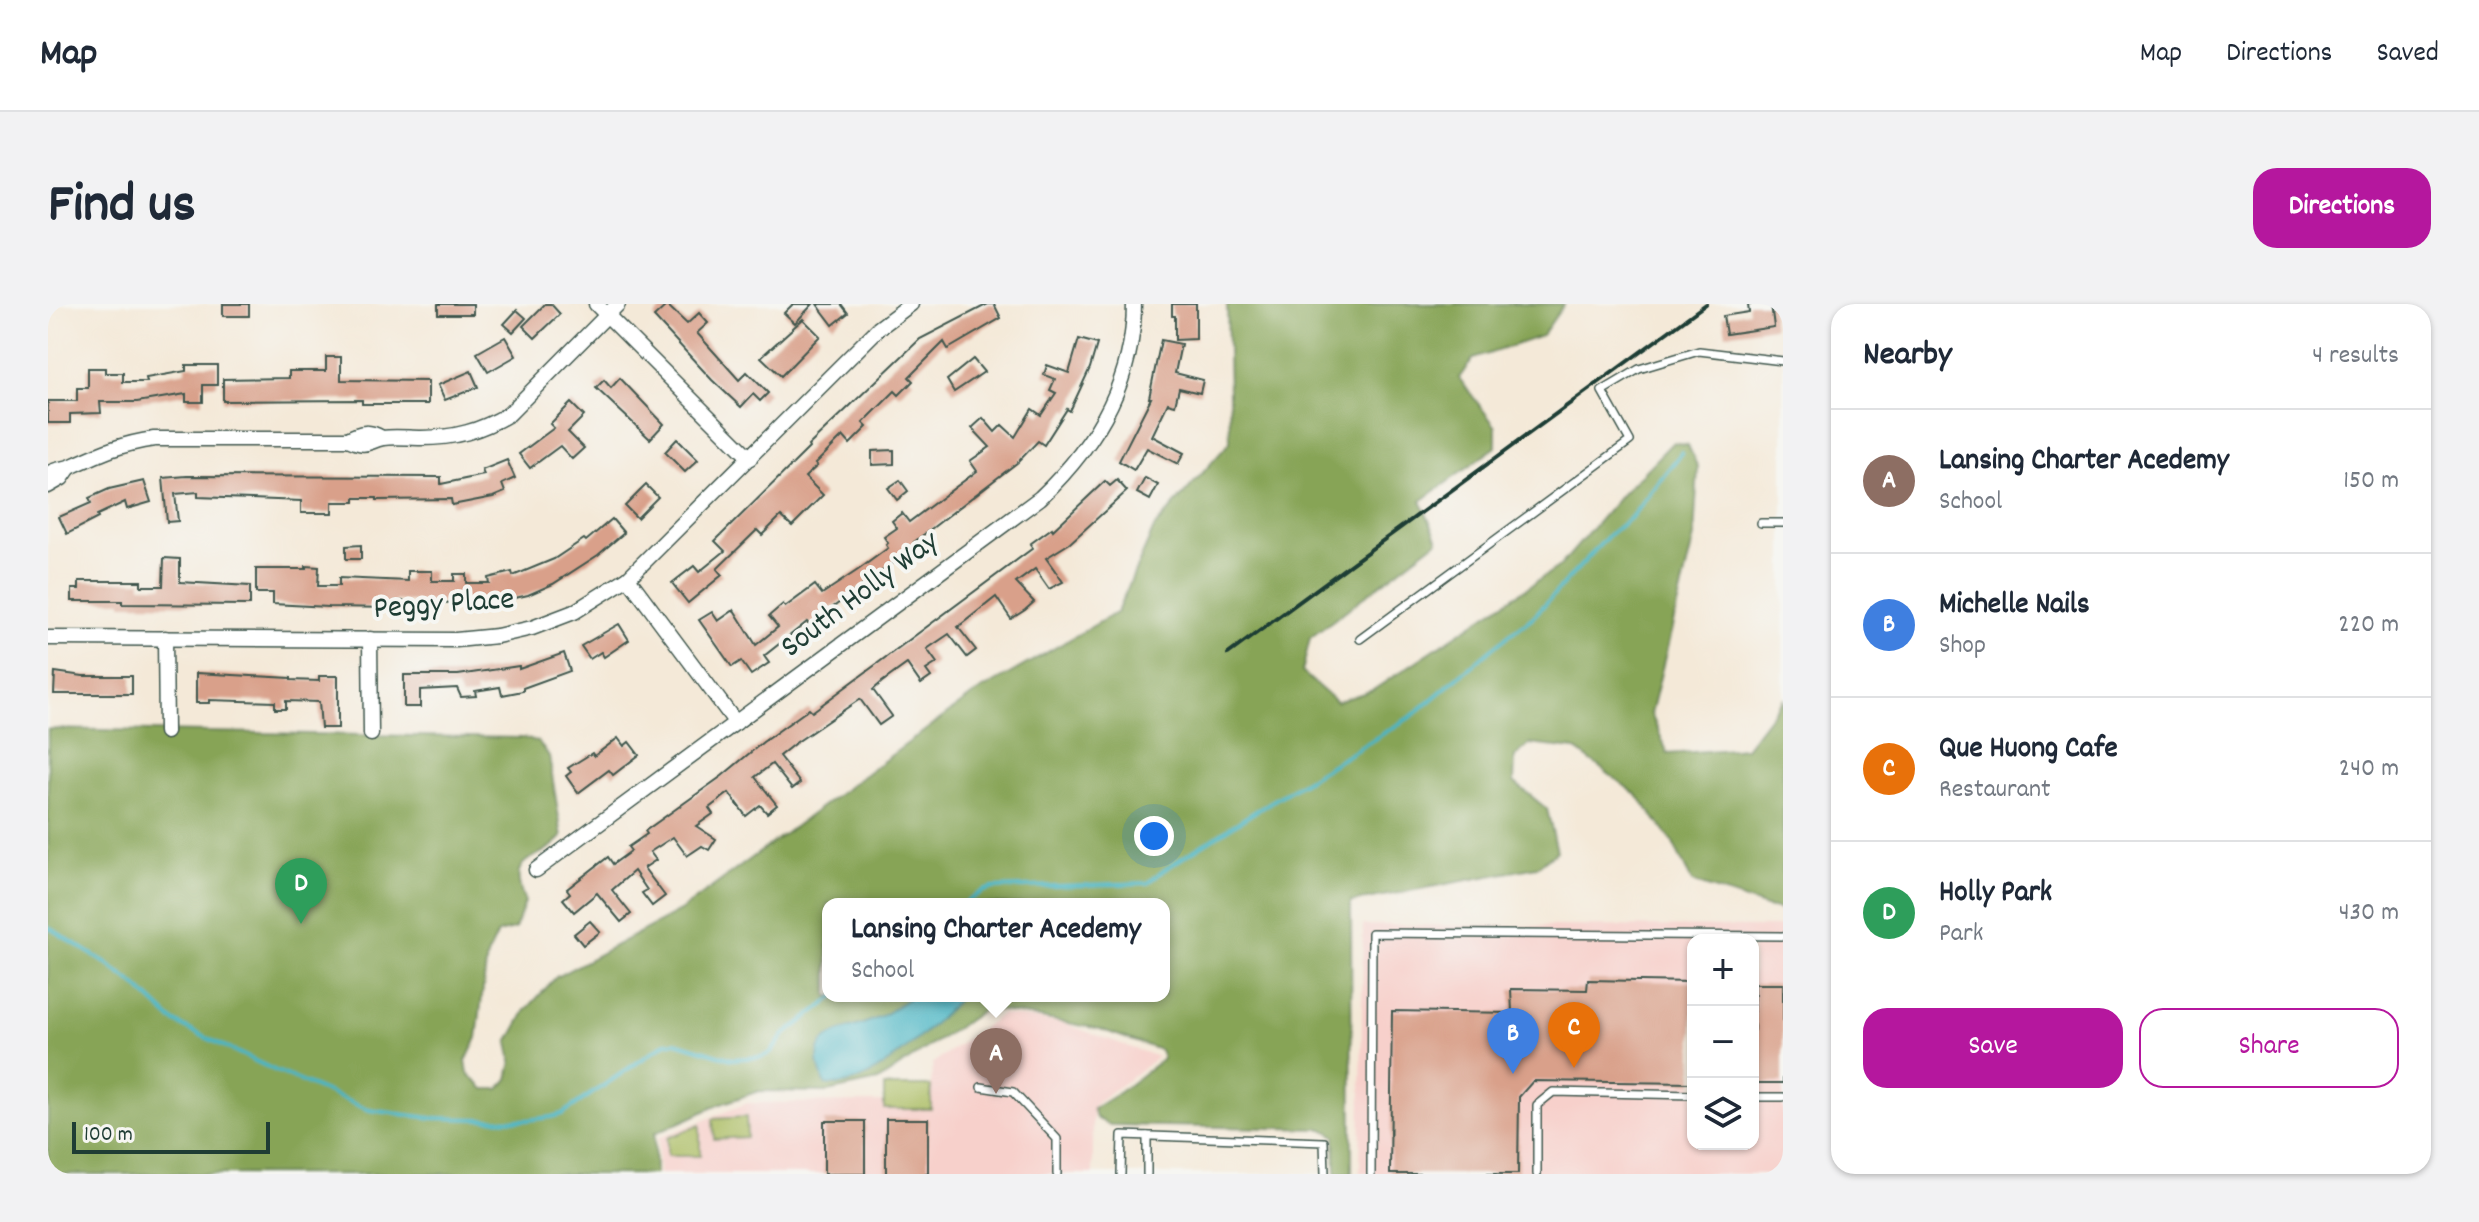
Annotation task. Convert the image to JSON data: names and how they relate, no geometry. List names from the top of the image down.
{
  "streets": {
    "street": ["South Holly Way", "Peggy Place"]
  },
  "scale_bar": "100 m",
  "page": {
    "header": "Map",
    "nav": ["Map", "Directions", "Saved"],
    "title": "Find us",
    "buttons": [
      "Directions",
      ["Save", "Share"]
    ],
    "heading": ["Nearby", "4 results"],
    "list": [
      {
        "mark": "A",
        "name": "Lansing Charter Acedemy",
        "note": "School",
        "value": "150 m"
      },
      {
        "mark": "B",
        "name": "Michelle Nails",
        "note": "Shop",
        "value": "220 m"
      },
      {
        "mark": "C",
        "name": "Que Huong Cafe",
        "note": "Restaurant",
        "value": "240 m"
      },
      {
        "mark": "D",
        "name": "Holly Park",
        "note": "Park",
        "value": "430 m"
      }
    ],
    "pins": [
      "D",
      "C",
      "B",
      "A"
    ],
    "popup": ["Lansing Charter Acedemy", "School"],
    "map_buttons": ["+", "−"],
    "scale": "100 m"
  }
}
